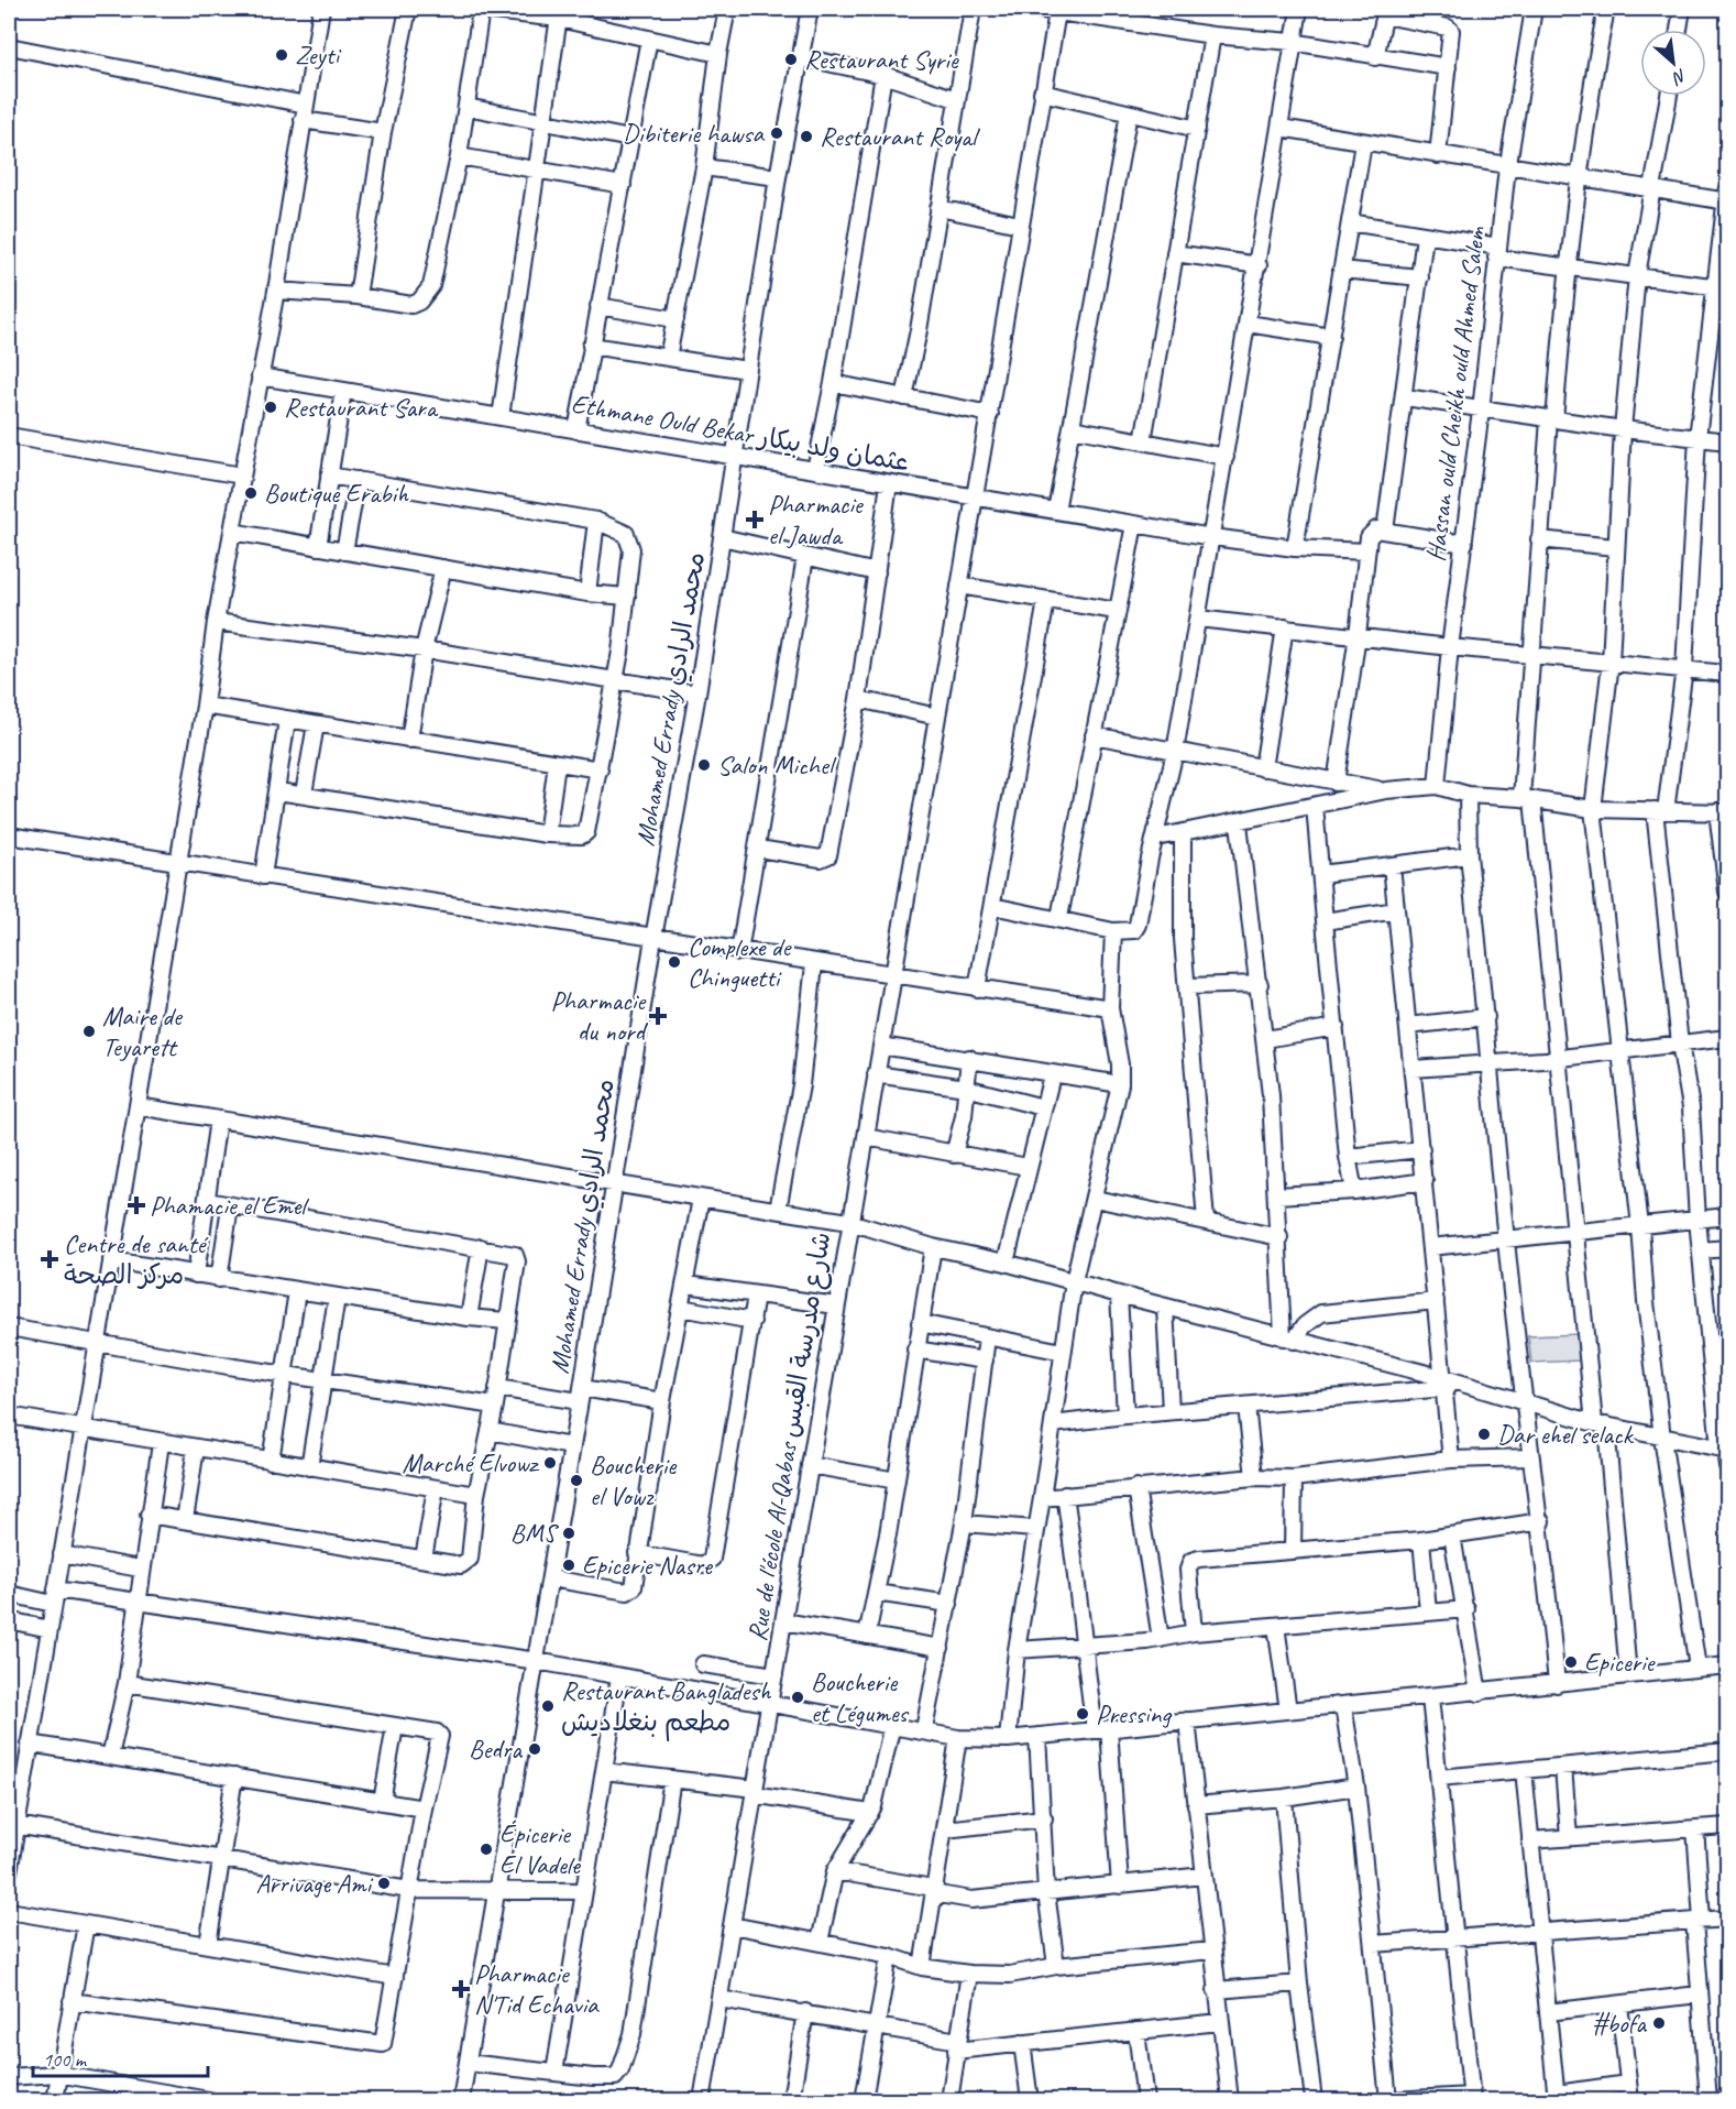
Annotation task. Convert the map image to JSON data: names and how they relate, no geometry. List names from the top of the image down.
{
  "streets": {
    "street": [
      "Hassan ould Cheikh ould Ahmed Salem",
      "Ethmane Ould Bekar عثمان ولد بيكار",
      "Mohamed Errady محمد الرادي",
      "Rue de l'école Al-Qabas شارع مدرسة القبس"
    ]
  },
  "crossings": [
    ["Ethmane Ould Bekar عثمان ولد بيكار", "Mohamed Errady محمد الرادي"],
    ["Ethmane Ould Bekar عثمان ولد بيكار", "Rue de l'école Al-Qabas شارع مدرسة القبس"]
  ],
  "places": {
    "other": [
      "Zeyti",
      "Restaurant Syrie",
      "Dibiterie hawsa",
      "Restaurant Royal",
      "Restaurant Sara",
      "Boutique Erabih",
      "Salon Michel",
      "Complexe de Chinguetti",
      "Maire de Teyarett",
      "Dar ehel selack",
      "Marché Elvowz",
      "Boucherie el Vowz",
      "BMS",
      "Epicerie Nasre",
      "Epicerie",
      "Boucherie et Légumes",
      "Restaurant Bangladesh مطعم بنغلاديش",
      "Pressing",
      "Bedra",
      "Épicerie El Vadele",
      "Arrivage Ami",
      "#bofa"
    ],
    "health": [
      "Pharmacie el Jawda",
      "Pharmacie du nord",
      "Phamacie el Emel",
      "Centre de santé مركز الصحة",
      "Pharmacie N'Tid Echavia"
    ]
  },
  "scale_bar": "100 m",
  "north": "bottom right"
}
